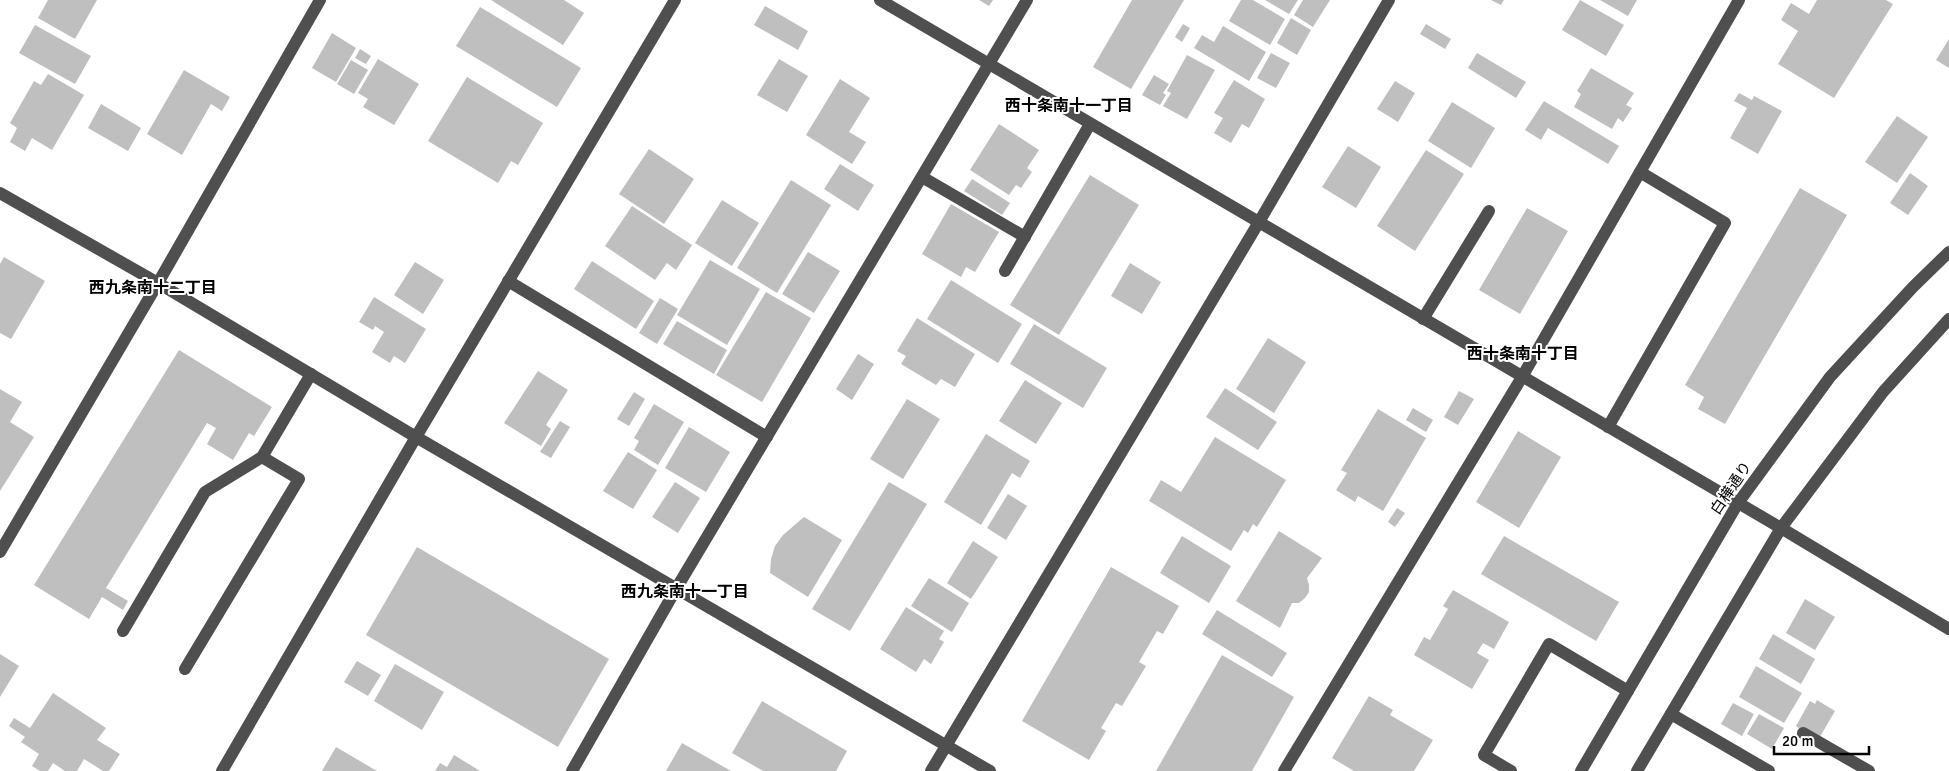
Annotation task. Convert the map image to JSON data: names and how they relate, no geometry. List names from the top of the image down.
{
  "streets": {
    "street": ["白樺通り"]
  },
  "districts": [
    "西十条南十一丁目",
    "西九条南十二丁目",
    "西十条南十丁目",
    "西九条南十一丁目"
  ],
  "scale_bar": "20 m"
}
